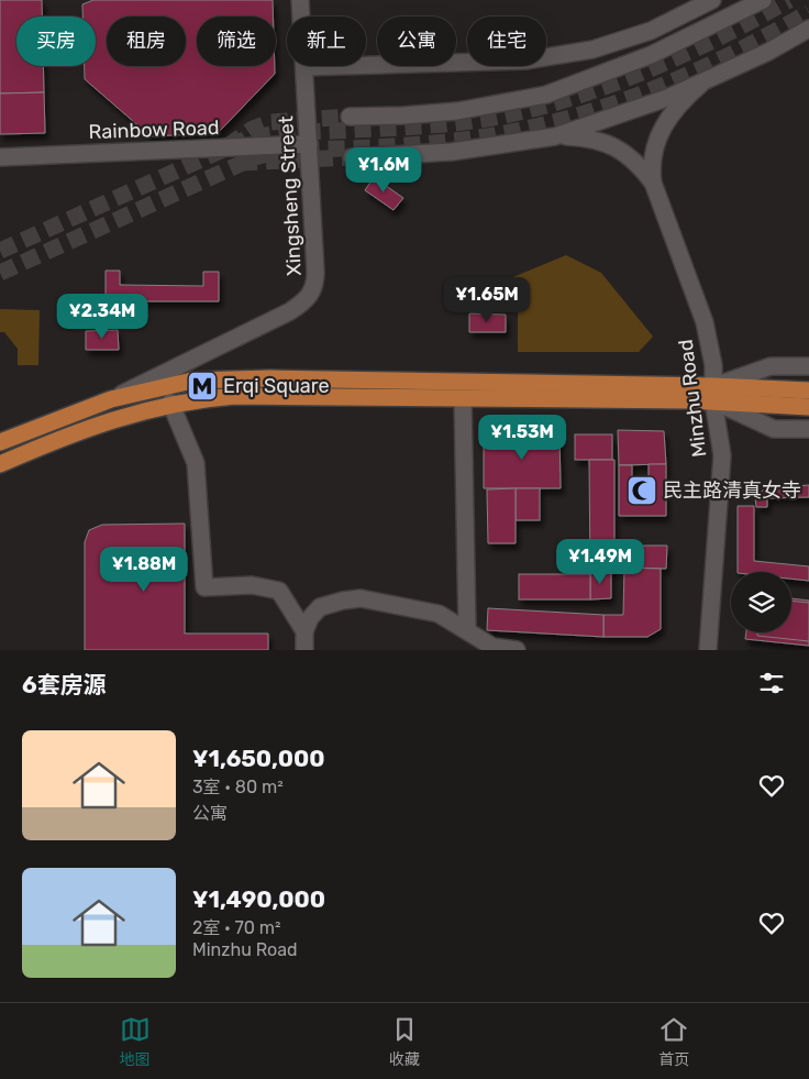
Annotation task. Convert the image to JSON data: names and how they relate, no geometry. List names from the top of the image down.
{
  "streets": {
    "street": ["Rainbow Road", "Xingsheng Street", "Minzhu Road"]
  },
  "crossings": [
    ["Rainbow Road", "Xingsheng Street"]
  ],
  "places": {
    "metro station": ["Erqi Square"],
    "mosque": ["民主路清真女寺"]
  },
  "page": {
    "chip": [
      "买房",
      "租房",
      "筛选",
      "新上",
      "公寓",
      "住宅"
    ],
    "price": [
      "¥1.6M",
      "¥1.65M",
      "¥2.34M",
      "¥1.53M",
      "¥1.49M",
      "¥1.88M"
    ],
    "heading": "6套房源",
    "list": [
      {
        "name": "¥1,650,000",
        "note": "3室 · 80 m² · 公寓"
      },
      {
        "name": "¥1,490,000",
        "note": "2室 · 70 m² · Minzhu Road"
      }
    ],
    "tabs": ["地图", "收藏", "首页"]
  }
}
